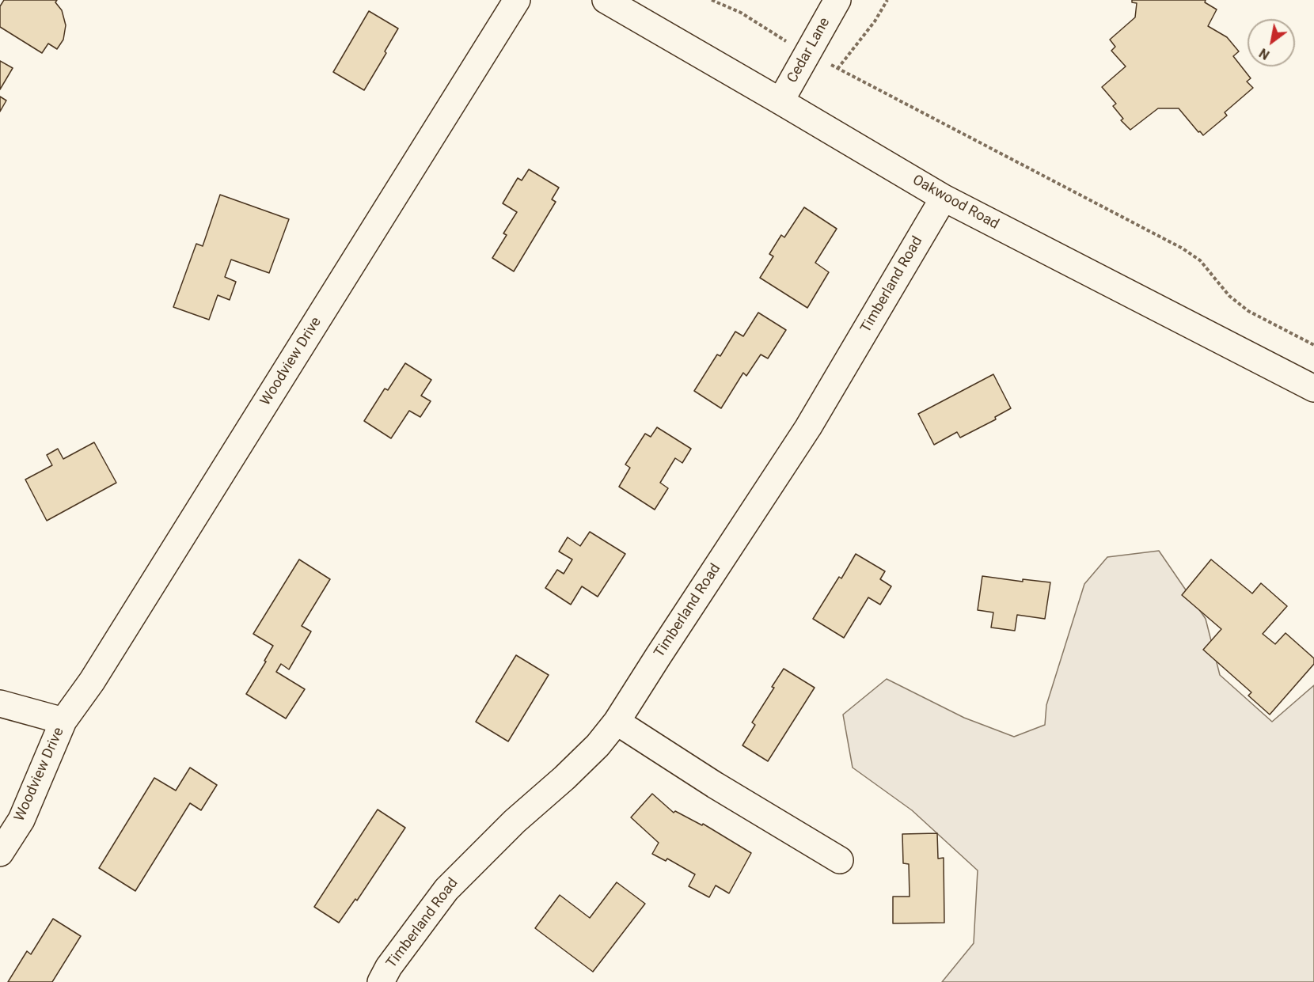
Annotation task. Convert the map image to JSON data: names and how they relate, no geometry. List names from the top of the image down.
{
  "streets": {
    "street": [
      "Cedar Lane",
      "Oakwood Road",
      "Timberland Road",
      "Woodview Drive"
    ]
  },
  "crossings": [
    ["Cedar Lane", "Oakwood Road"],
    ["Oakwood Road", "Timberland Road"]
  ],
  "north": "bottom left"
}
